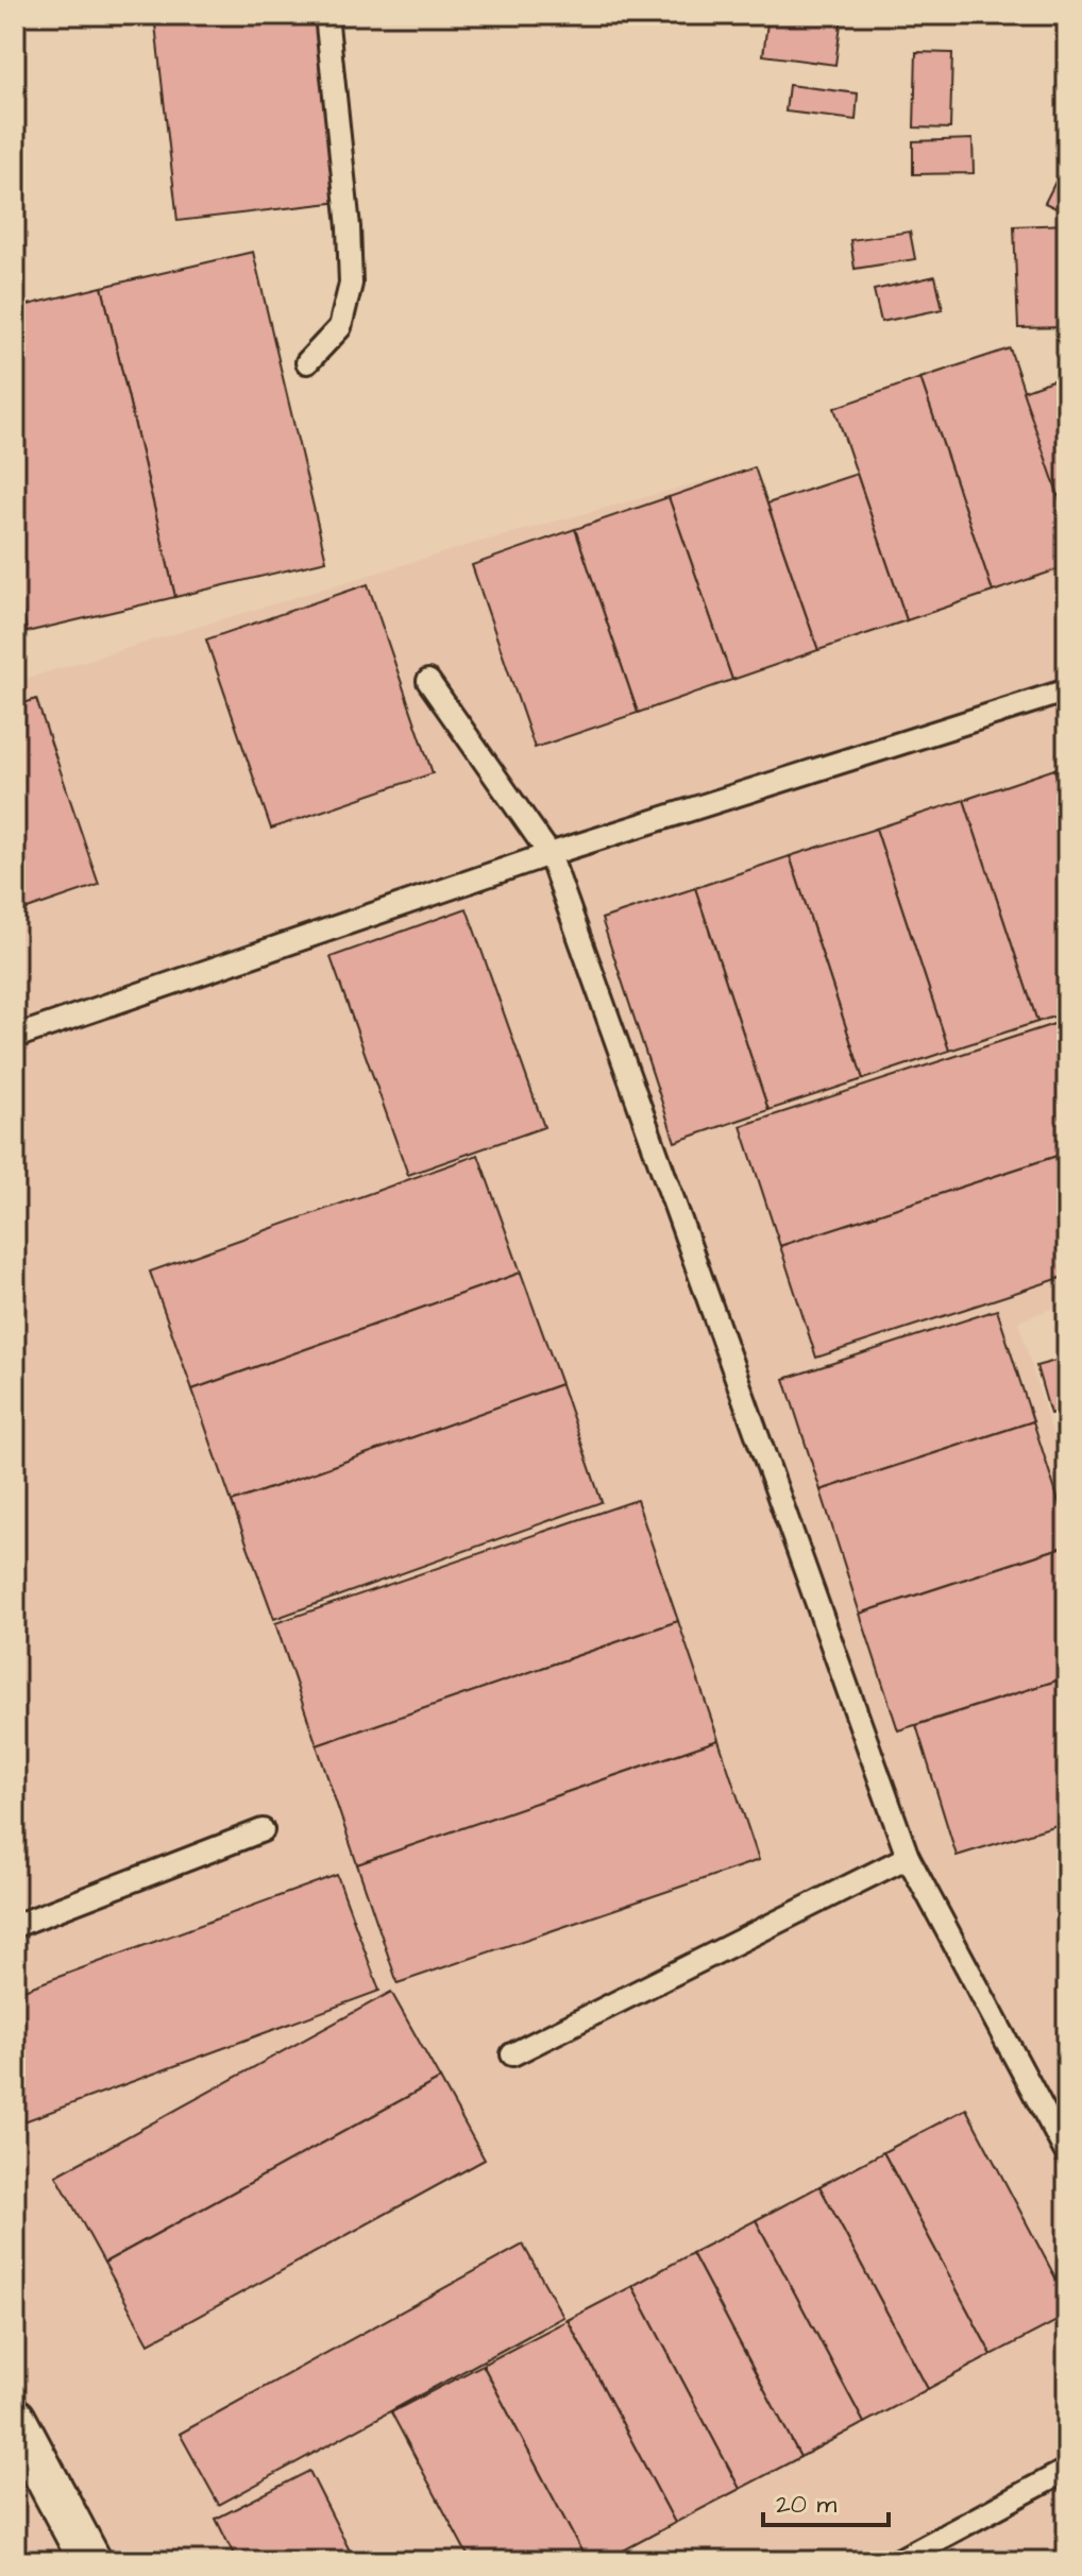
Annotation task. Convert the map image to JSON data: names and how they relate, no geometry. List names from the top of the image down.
{
  "scale_bar": "20 m"
}
